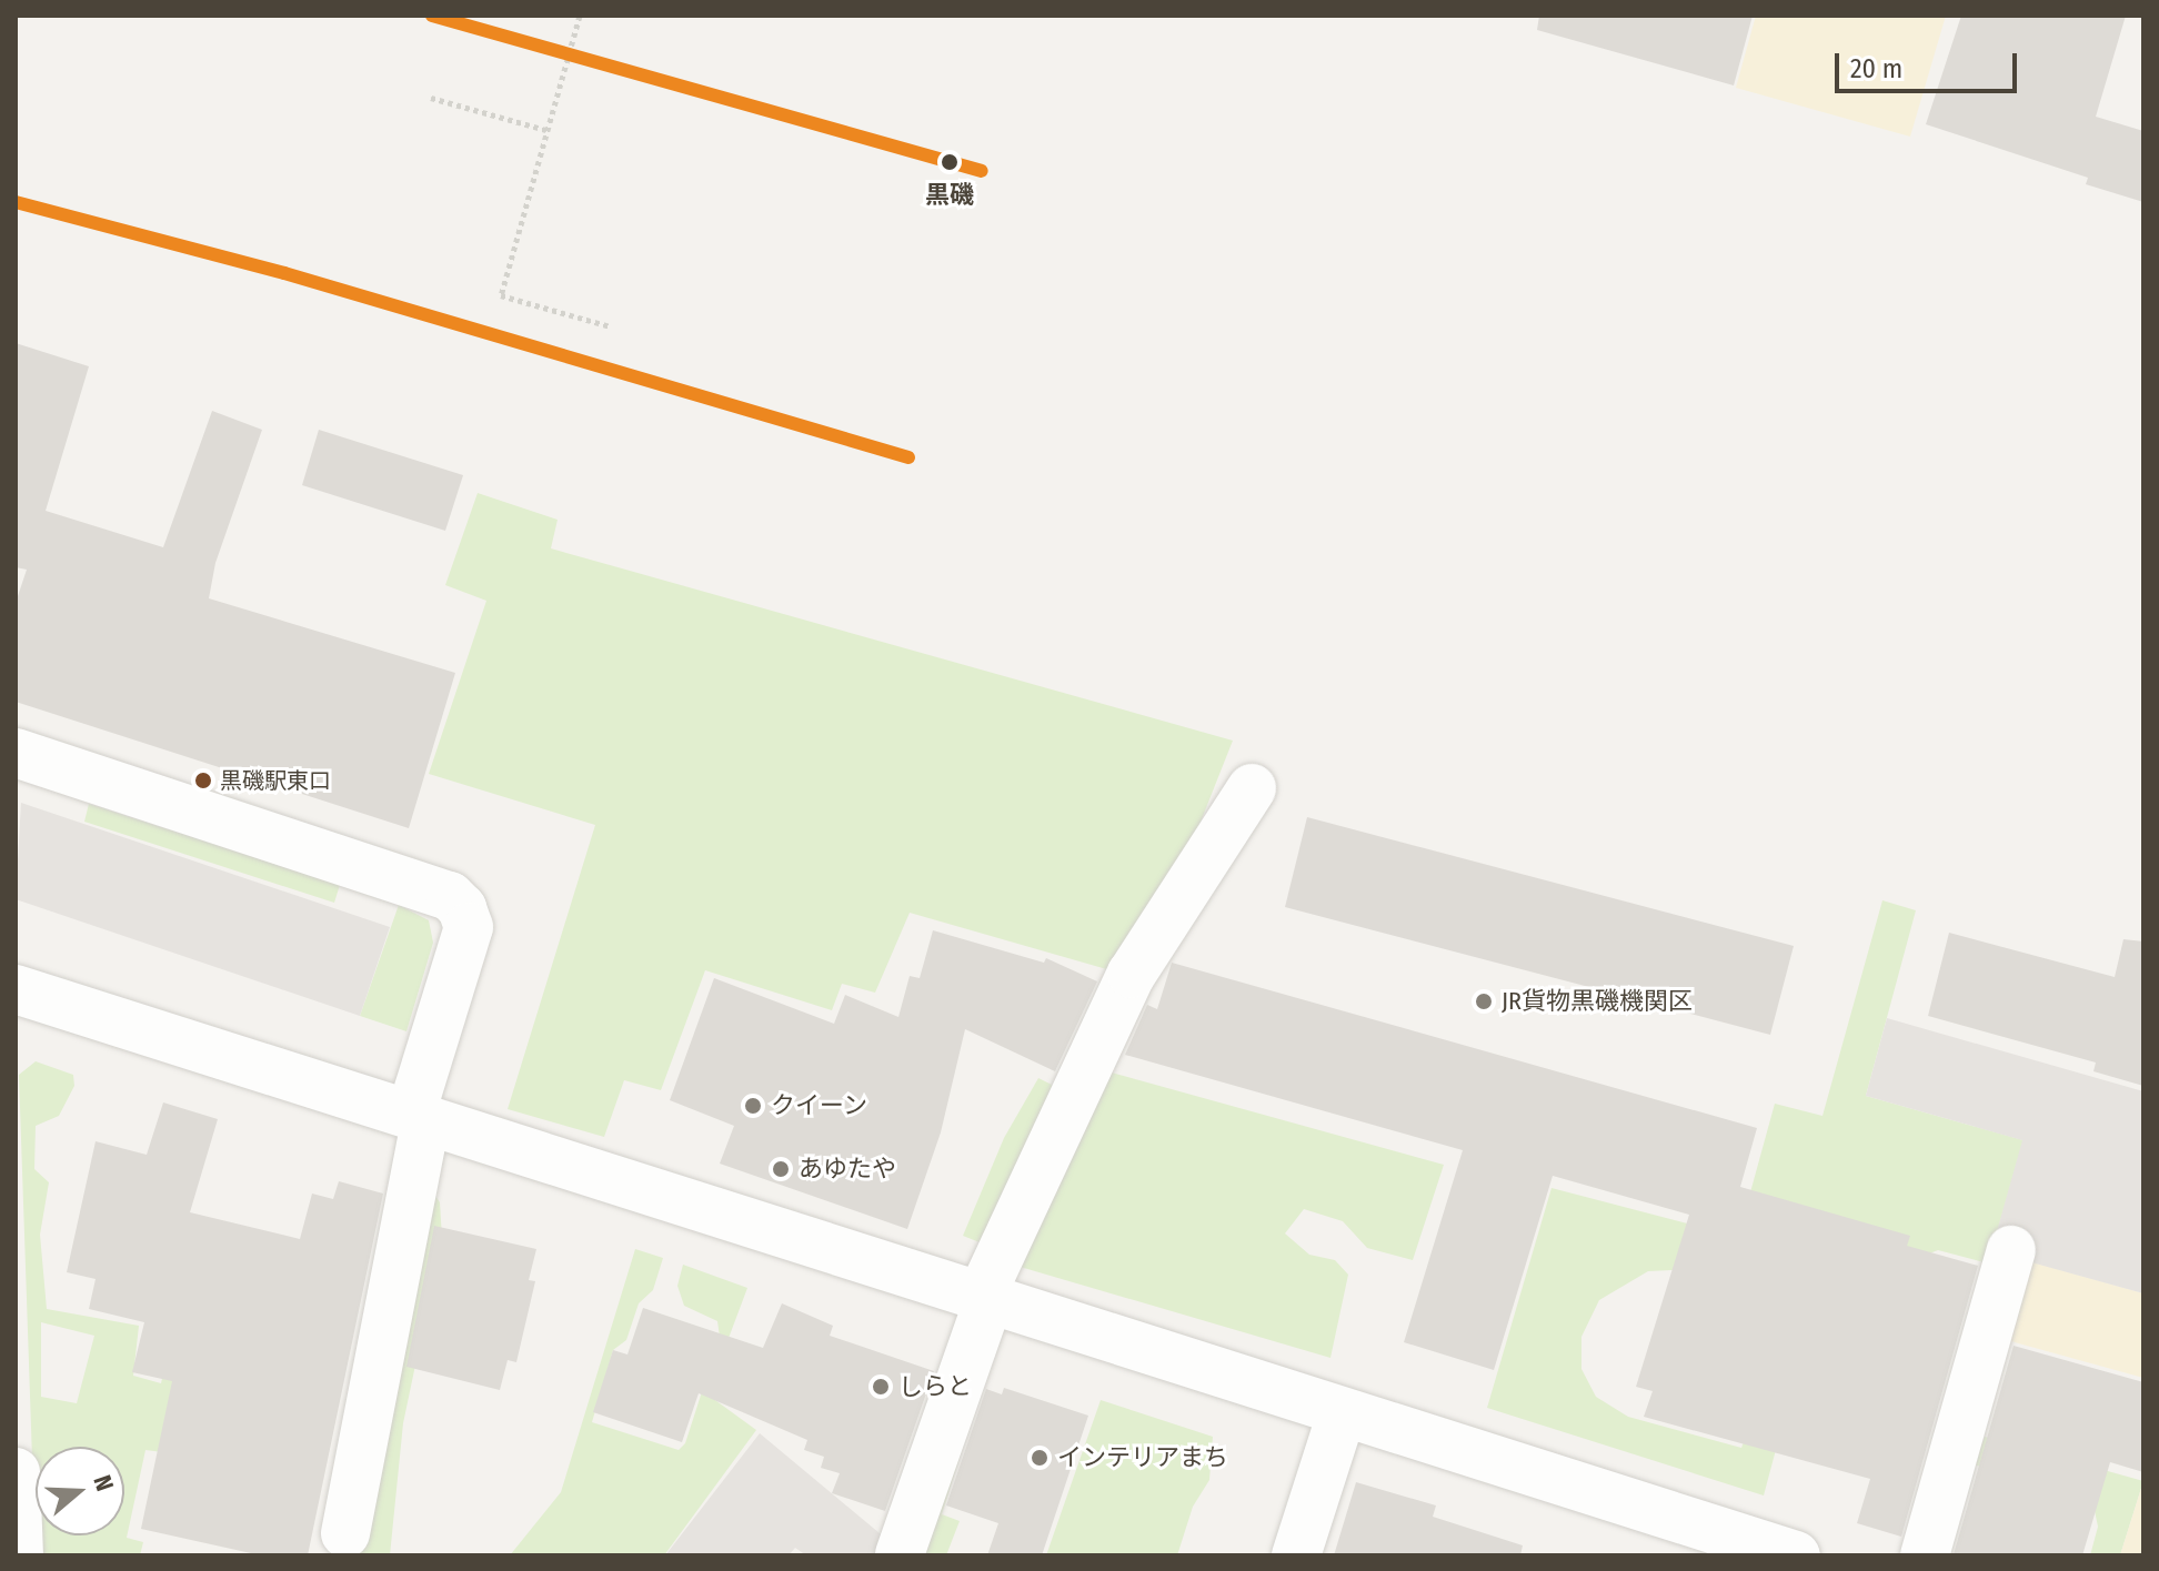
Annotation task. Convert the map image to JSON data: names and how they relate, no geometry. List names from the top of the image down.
{
  "places": [
    "黒磯",
    "黒磯駅東口",
    "JR貨物黒磯機関区",
    "クイーン",
    "あゆたや",
    "しらと",
    "インテリアまち"
  ],
  "scale_bar": "20 m",
  "north": "right"
}
